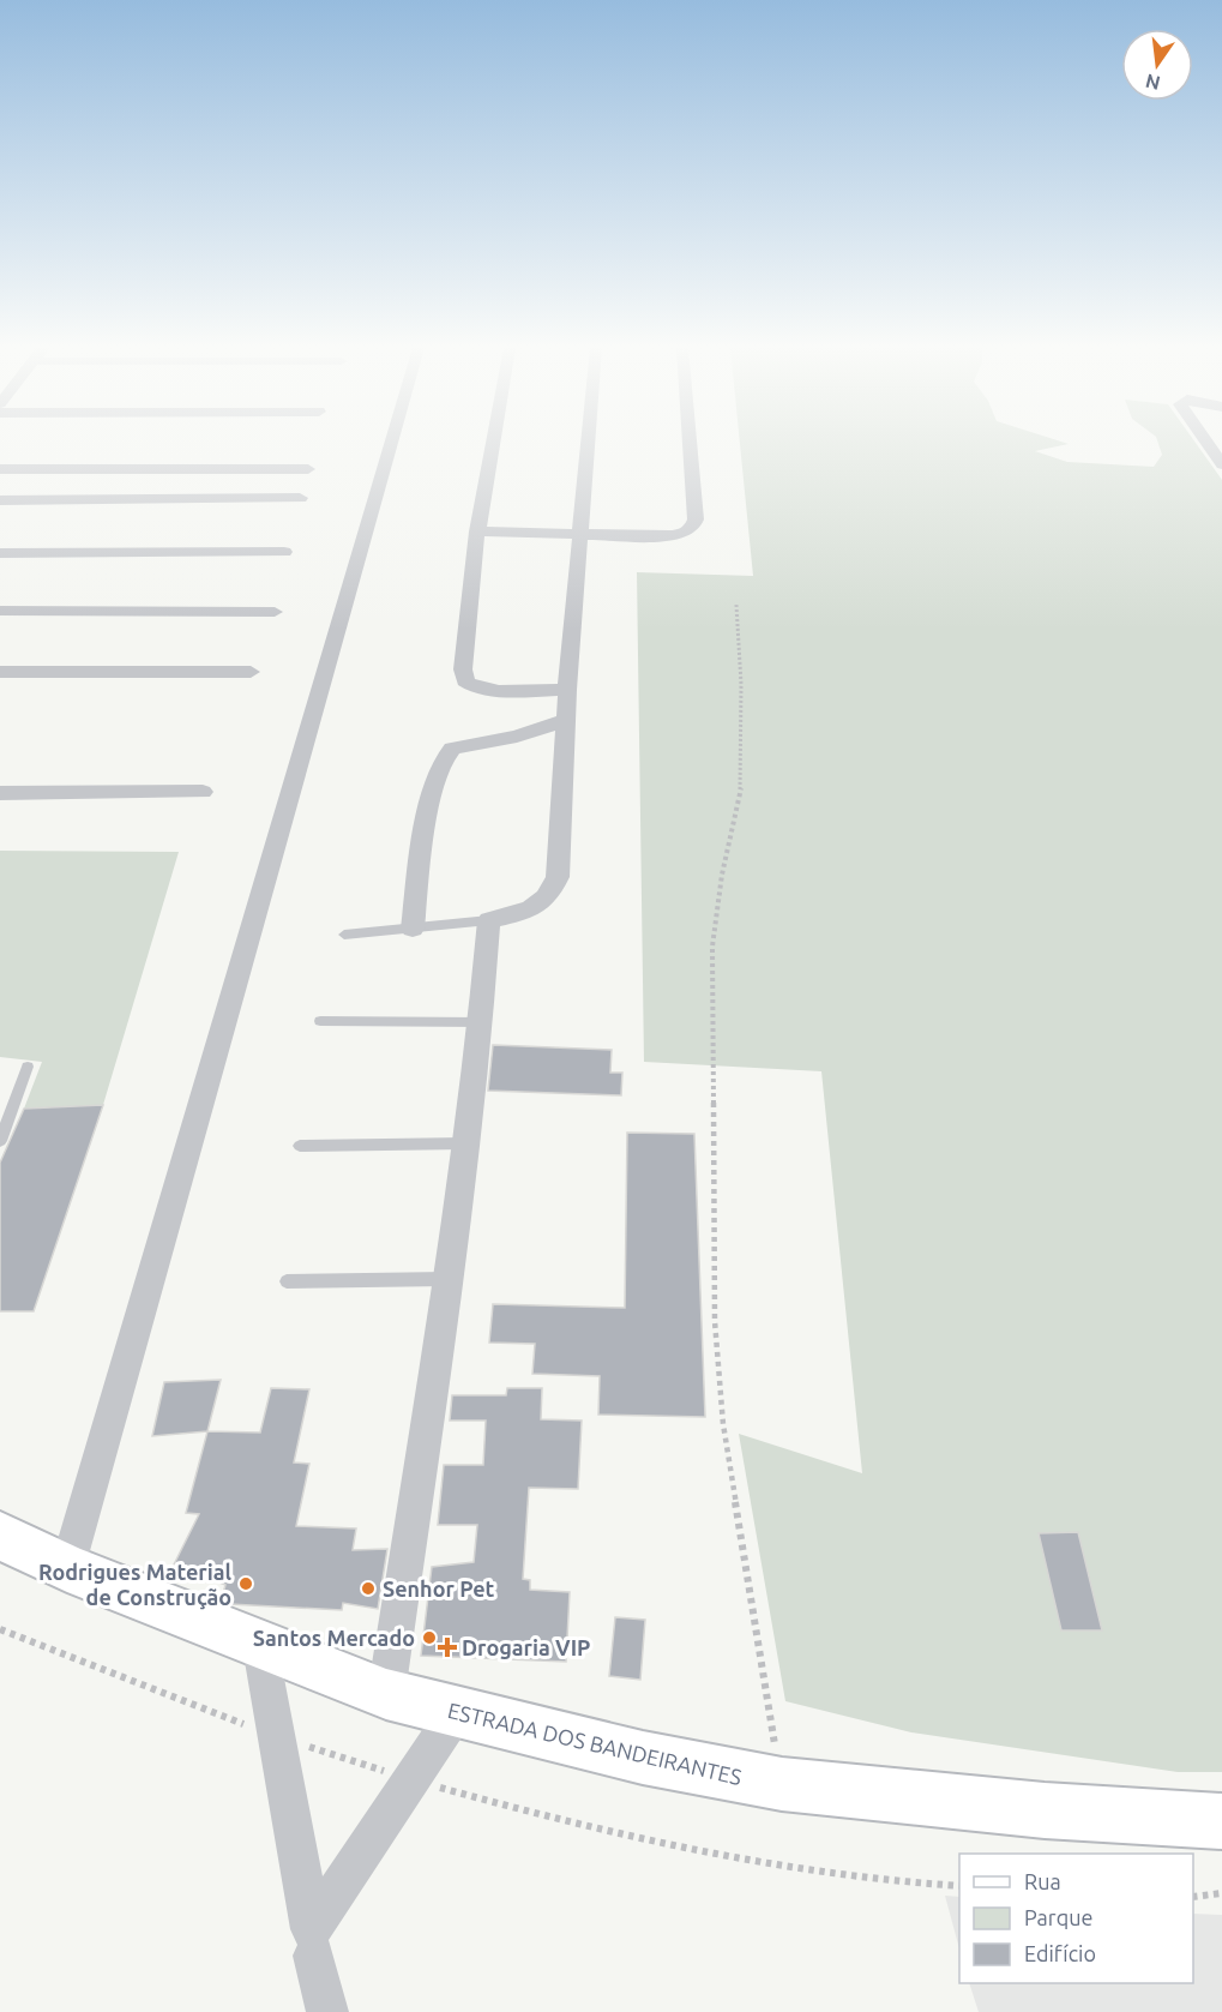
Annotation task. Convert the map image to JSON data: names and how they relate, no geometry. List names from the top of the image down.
{
  "streets": {
    "main road": ["ESTRADA DOS BANDEIRANTES"]
  },
  "places": {
    "other": ["Rodrigues Material de Construção", "Senhor Pet", "Santos Mercado"],
    "health": ["Drogaria VIP"]
  },
  "legend": ["Rua", "Parque", "Edifício"],
  "north": "bottom"
}
